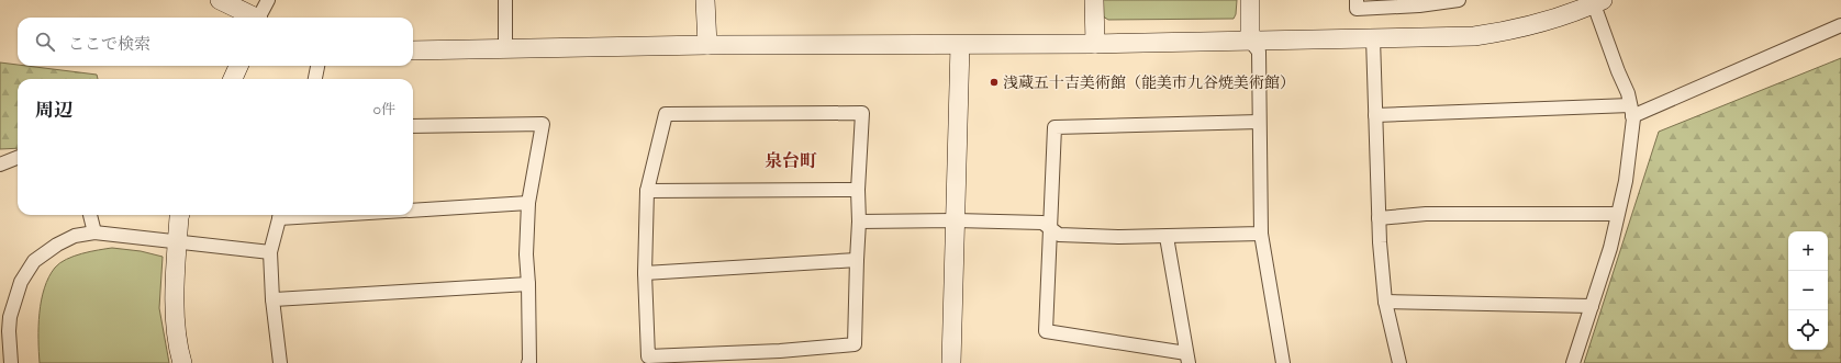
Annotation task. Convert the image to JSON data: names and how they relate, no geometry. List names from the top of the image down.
{
  "districts": ["泉台町"],
  "places": ["浅蔵五十吉美術館（能美市九谷焼美術館）"],
  "page": {
    "search": "ここで検索",
    "heading": ["周辺", "0件"],
    "map_buttons": ["+", "−"]
  }
}
